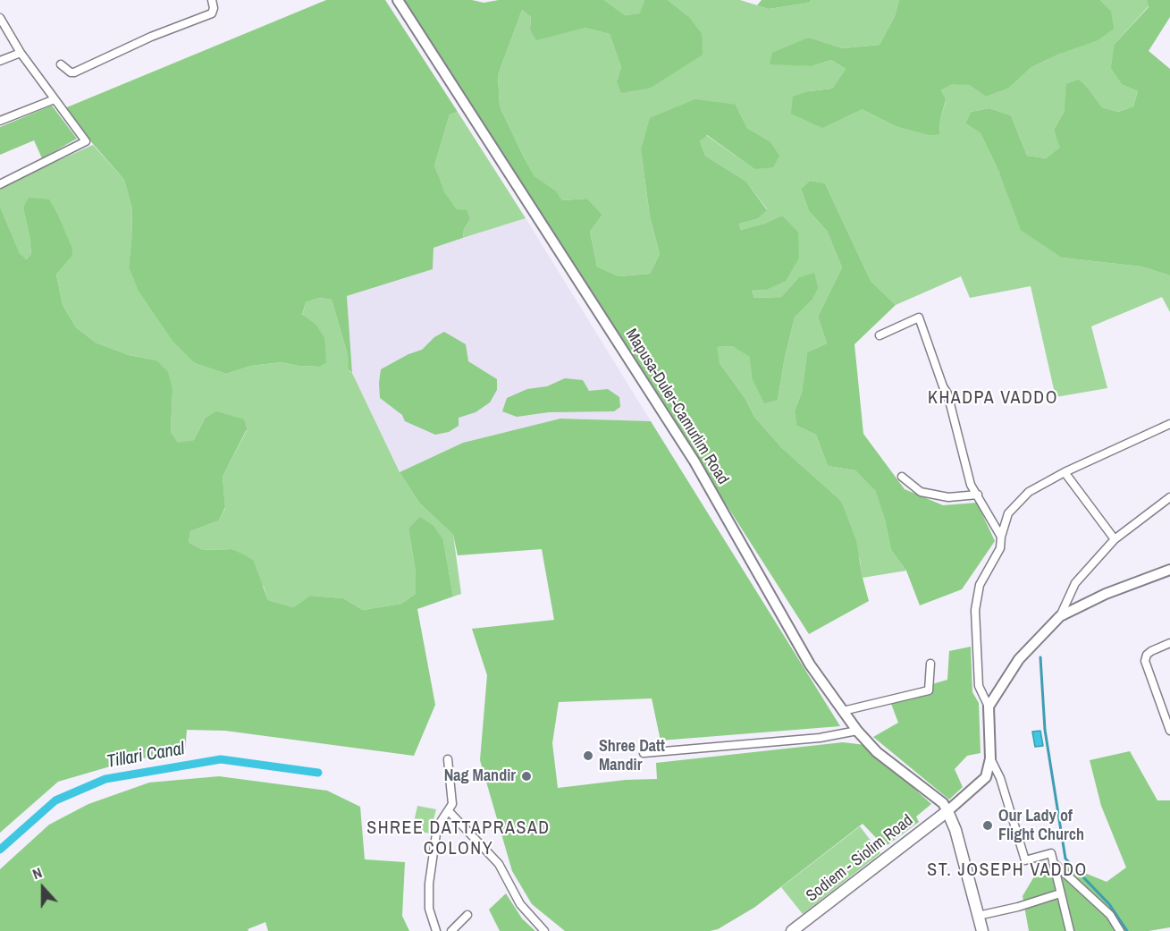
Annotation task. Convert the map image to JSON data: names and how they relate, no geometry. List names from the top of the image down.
{
  "streets": {
    "main road": ["Sodiem - Siolim Road"],
    "street": ["Mapusa-Duler-Camurlim Road"]
  },
  "crossings": [
    ["Mapusa-Duler-Camurlim Road", "Sodiem - Siolim Road"]
  ],
  "districts": ["KHADPA VADDO", "SHREE DATTAPRASAD COLONY", "ST. JOSEPH VADDO"],
  "water": ["Tillari Canal"],
  "places": ["Shree Datt Mandir", "Nag Mandir", "Our Lady of Flight Church"],
  "north": "top"
}
